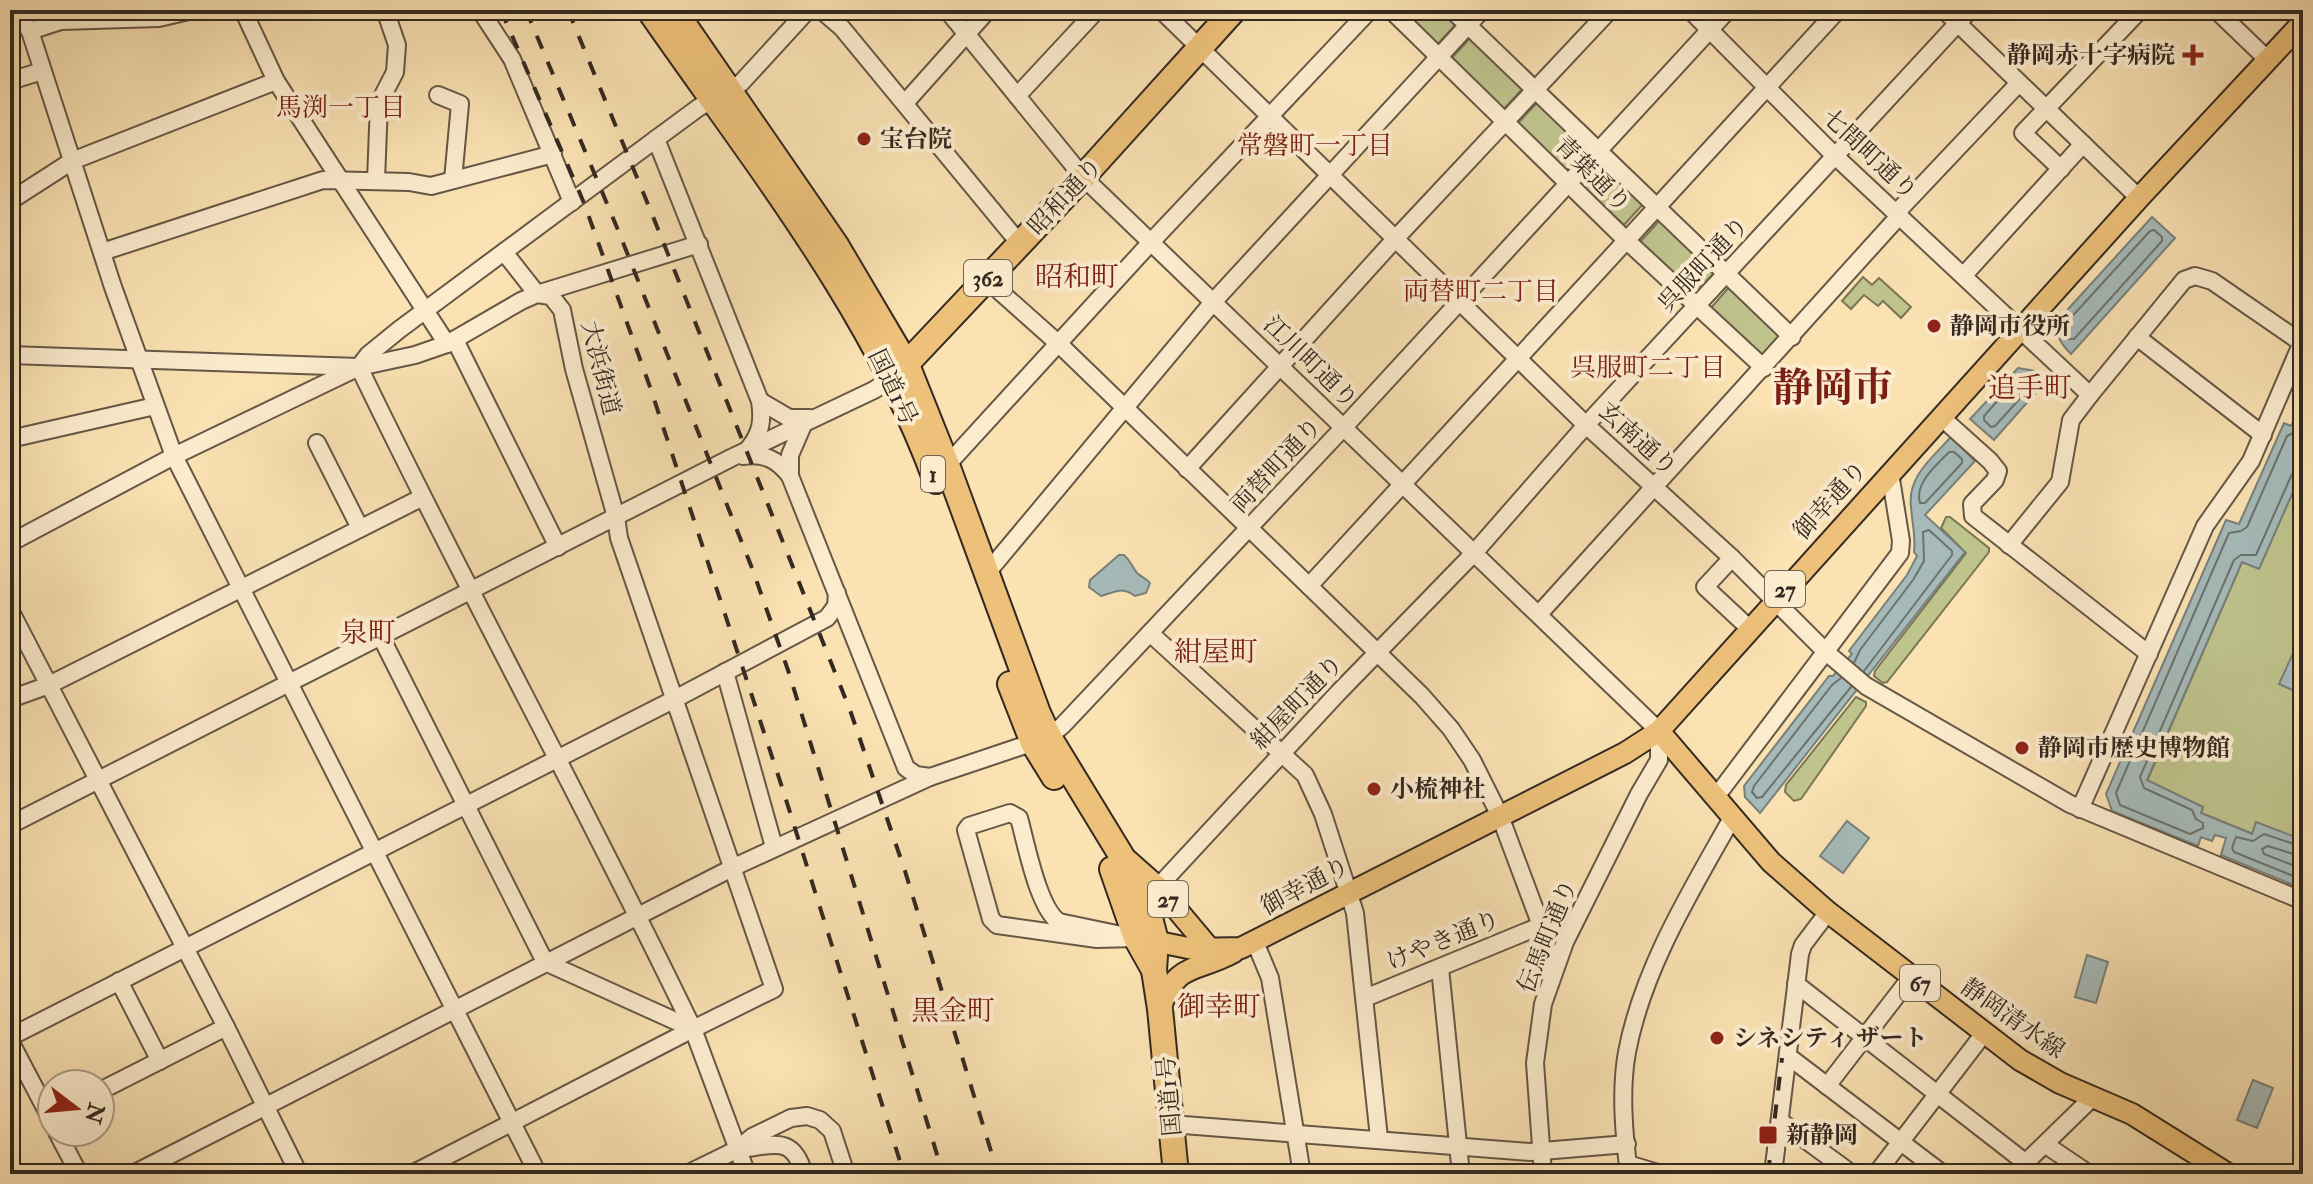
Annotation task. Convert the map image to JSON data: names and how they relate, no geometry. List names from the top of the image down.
{
  "streets": {
    "highway": [
      "昭和通り",
      "362",
      "国道1号",
      "1"
    ],
    "main road": [
      "御幸通り",
      "27",
      "67",
      "静岡清水線"
    ],
    "street": [
      "七間町通り",
      "青葉通り",
      "呉服町通り",
      "江川町通り",
      "大浜街道",
      "玄南通り",
      "両替町通り",
      "紺屋町通り",
      "伝馬町通り",
      "けやき通り"
    ]
  },
  "crossings": [
    ["七間町通り", "呉服町通り"],
    ["七間町通り", "両替町通り"],
    ["七間町通り", "御幸通り"],
    ["青葉通り", "呉服町通り"],
    ["青葉通り", "両替町通り"],
    ["昭和通り", "江川町通り"],
    ["昭和通り", "国道1号"],
    ["昭和通り", "玄南通り"],
    ["呉服町通り", "江川町通り"],
    ["呉服町通り", "玄南通り"],
    ["呉服町通り", "紺屋町通り"],
    ["江川町通り", "両替町通り"],
    ["江川町通り", "御幸通り"],
    ["江川町通り", "紺屋町通り"],
    ["江川町通り", "伝馬町通り"],
    ["江川町通り", "静岡清水線"],
    ["国道1号", "両替町通り"],
    ["国道1号", "御幸通り"],
    ["国道1号", "27"],
    ["玄南通り", "両替町通り"],
    ["玄南通り", "御幸通り"],
    ["御幸通り", "27"],
    ["御幸通り", "伝馬町通り"],
    ["御幸通り", "静岡清水線"],
    ["27", "紺屋町通り"],
    ["伝馬町通り", "静岡清水線"]
  ],
  "districts": [
    "馬渕一丁目",
    "常磐町一丁目",
    "昭和町",
    "両替町二丁目",
    "呉服町二丁目",
    "静岡市",
    "追手町",
    "泉町",
    "紺屋町",
    "御幸町",
    "黒金町"
  ],
  "places": {
    "health": ["静岡赤十字病院"],
    "other": [
      "宝台院",
      "静岡市役所",
      "静岡市歴史博物館",
      "小梳神社",
      "シネシティ ザート"
    ],
    "transit": ["新静岡"]
  },
  "north": "right"
}
